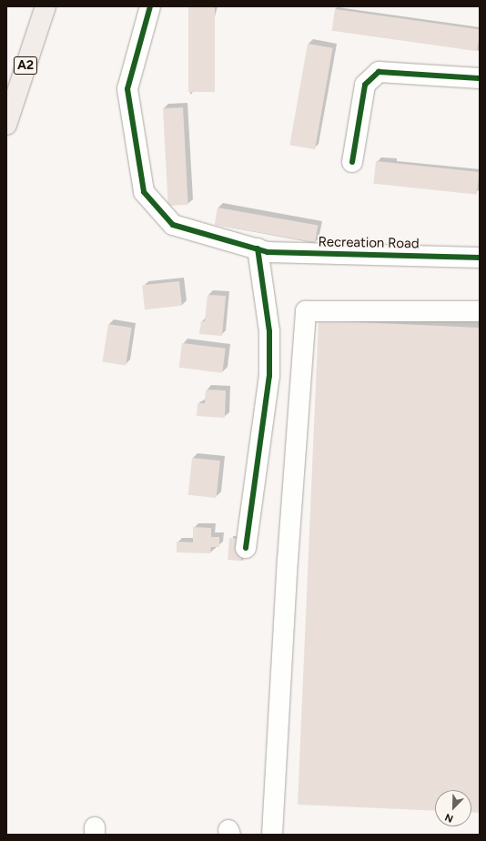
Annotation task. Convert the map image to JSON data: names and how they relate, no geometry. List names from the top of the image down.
{
  "streets": {
    "main road": ["A2"],
    "street": ["Recreation Road"]
  },
  "north": "bottom left"
}
